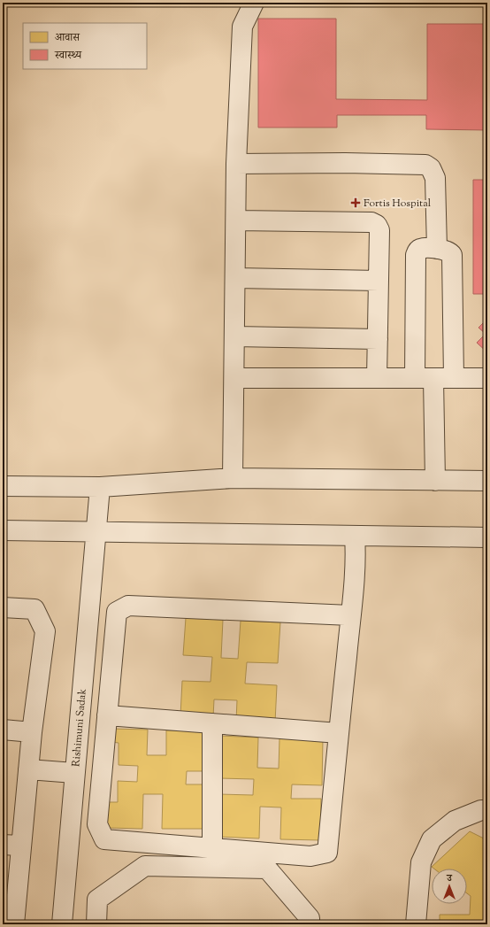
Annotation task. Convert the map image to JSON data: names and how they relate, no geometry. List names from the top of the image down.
{
  "streets": {
    "street": ["Rishimuni Sadak"]
  },
  "places": {
    "health": ["Fortis Hospital"]
  },
  "legend": ["आवास", "स्वास्थ्य"],
  "north": "top"
}
